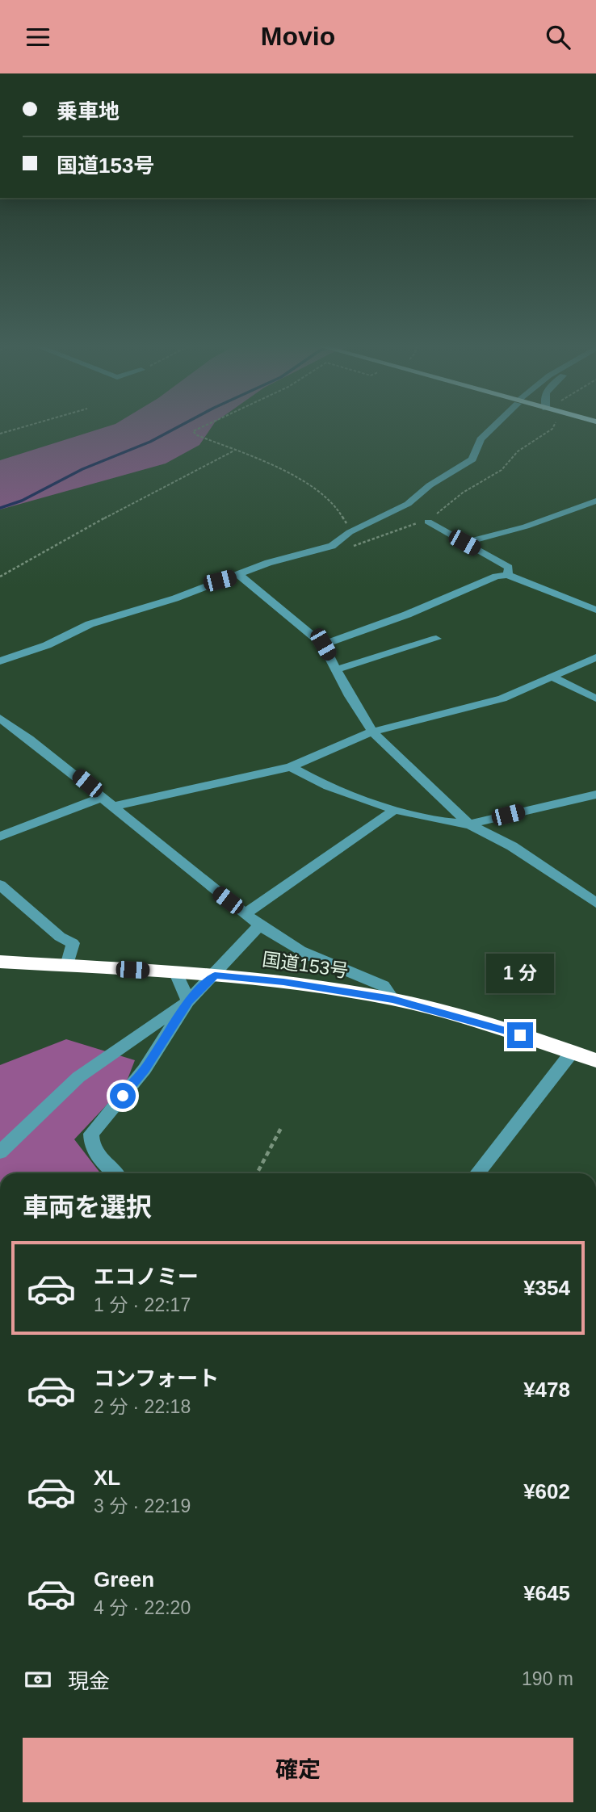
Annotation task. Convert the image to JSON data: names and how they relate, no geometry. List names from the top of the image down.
{
  "streets": {
    "highway": ["国道153号"]
  },
  "page": {
    "header": "Movio",
    "banner": ["乗車地", "国道153号"],
    "bubble": "1 分",
    "heading": "車両を選択",
    "list": [
      {
        "name": "エコノミー",
        "note": "1 分 · 22:17",
        "value": "¥354"
      },
      {
        "name": "コンフォート",
        "note": "2 分 · 22:18",
        "value": "¥478"
      },
      {
        "name": "XL",
        "note": "3 分 · 22:19",
        "value": "¥602"
      },
      {
        "name": "Green",
        "note": "4 分 · 22:20",
        "value": "¥645"
      }
    ],
    "pay": ["現金", "190 m"],
    "buttons": "確定"
  }
}
